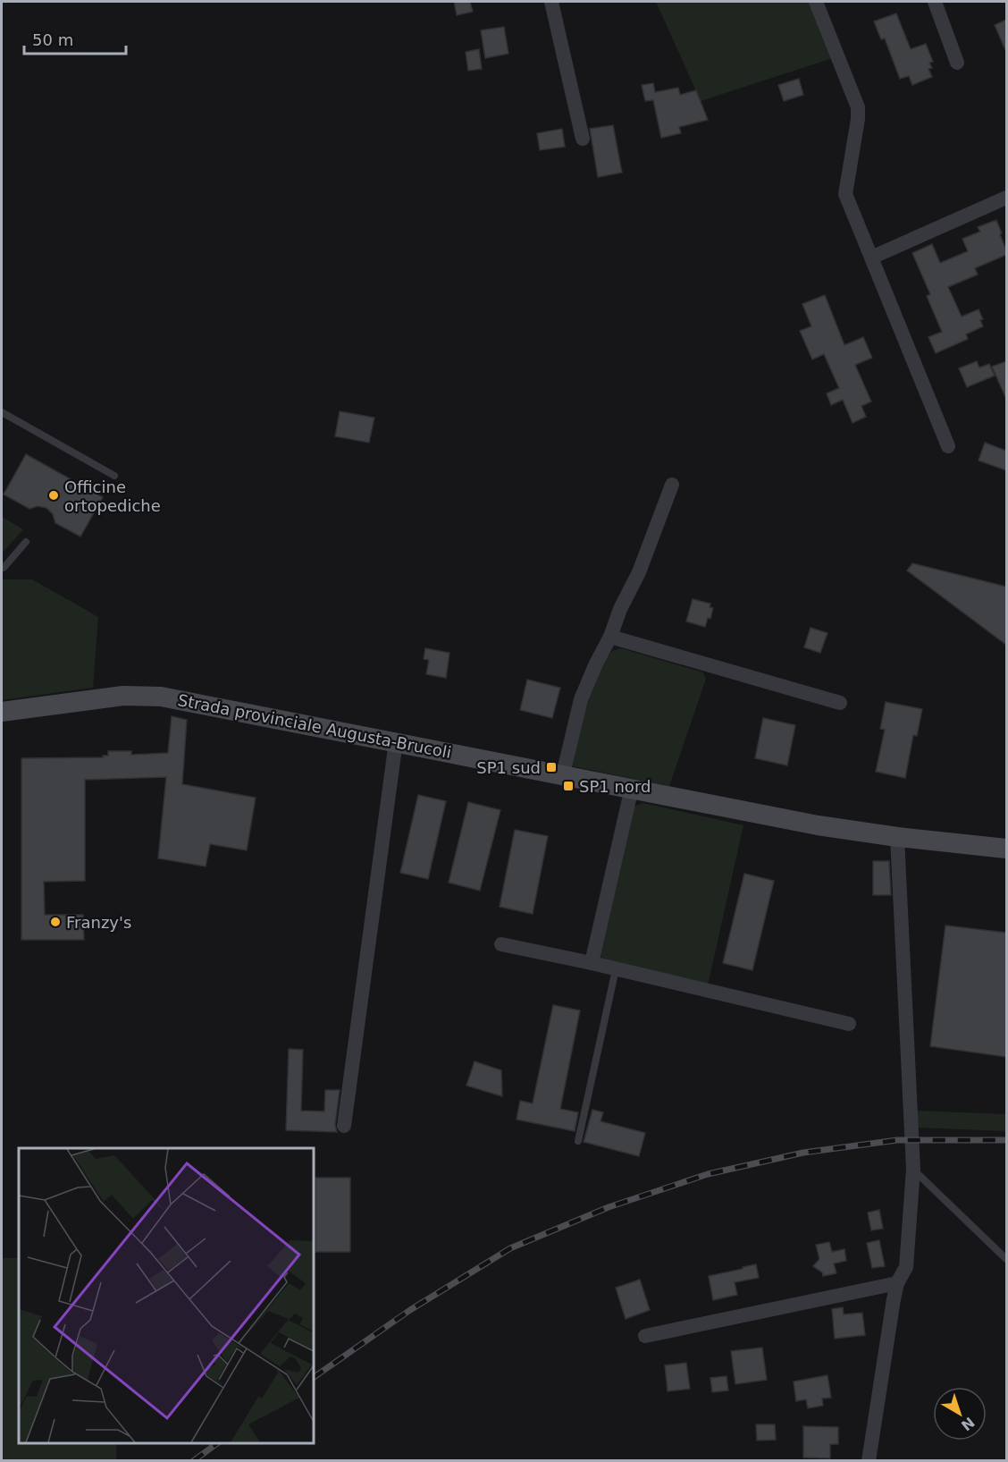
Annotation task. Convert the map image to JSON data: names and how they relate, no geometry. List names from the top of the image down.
{
  "streets": {
    "main road": ["Strada provinciale Augusta-Brucoli"]
  },
  "places": {
    "other": ["Officine ortopediche", "Franzy's"],
    "transit": ["SP1 sud", "SP1 nord"]
  },
  "scale_bar": "50 m",
  "north": "bottom right"
}
